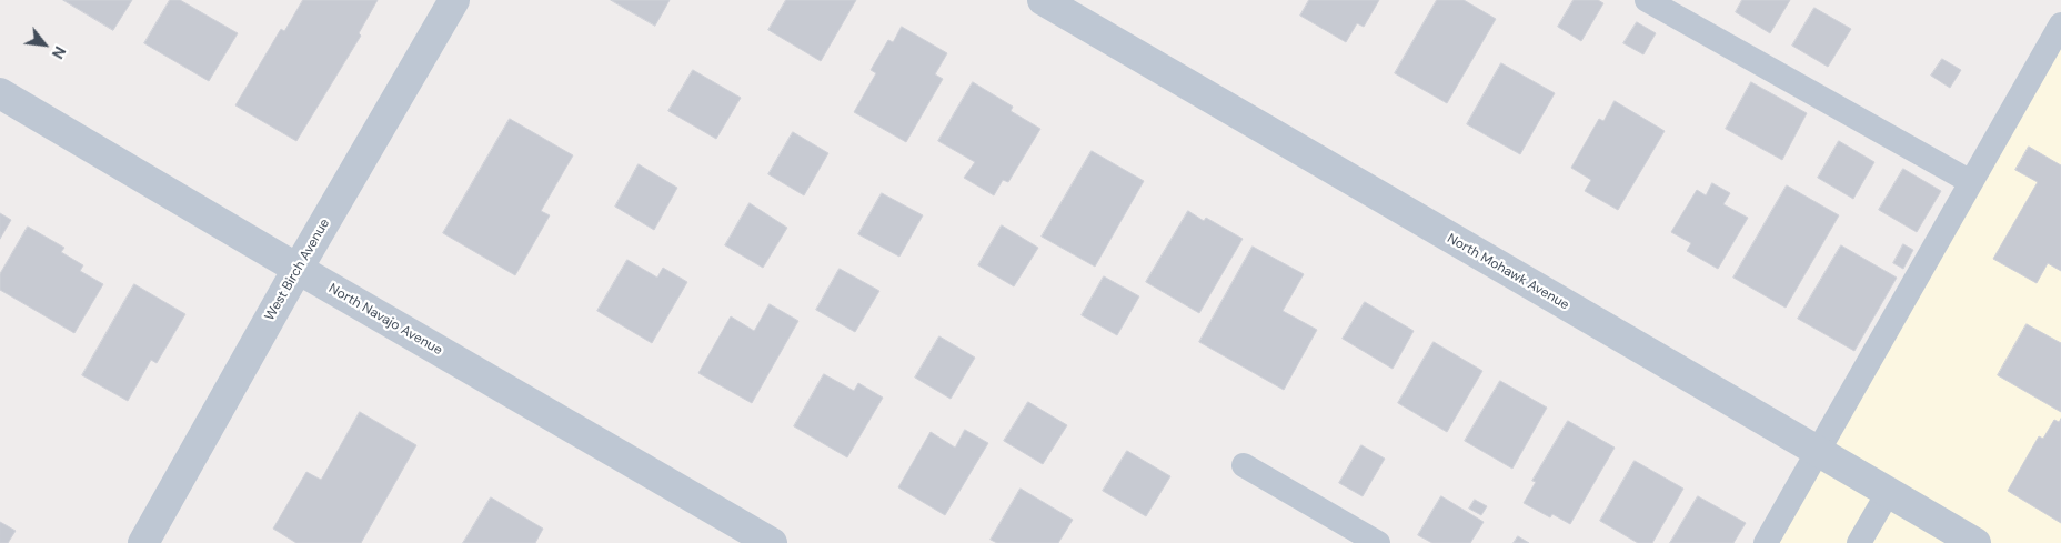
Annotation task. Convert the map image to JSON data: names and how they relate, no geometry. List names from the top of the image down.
{
  "streets": {
    "street": ["West Birch Avenue", "North Mohawk Avenue", "North Navajo Avenue"]
  },
  "crossings": [
    ["West Birch Avenue", "North Navajo Avenue"]
  ],
  "north": "bottom right"
}
